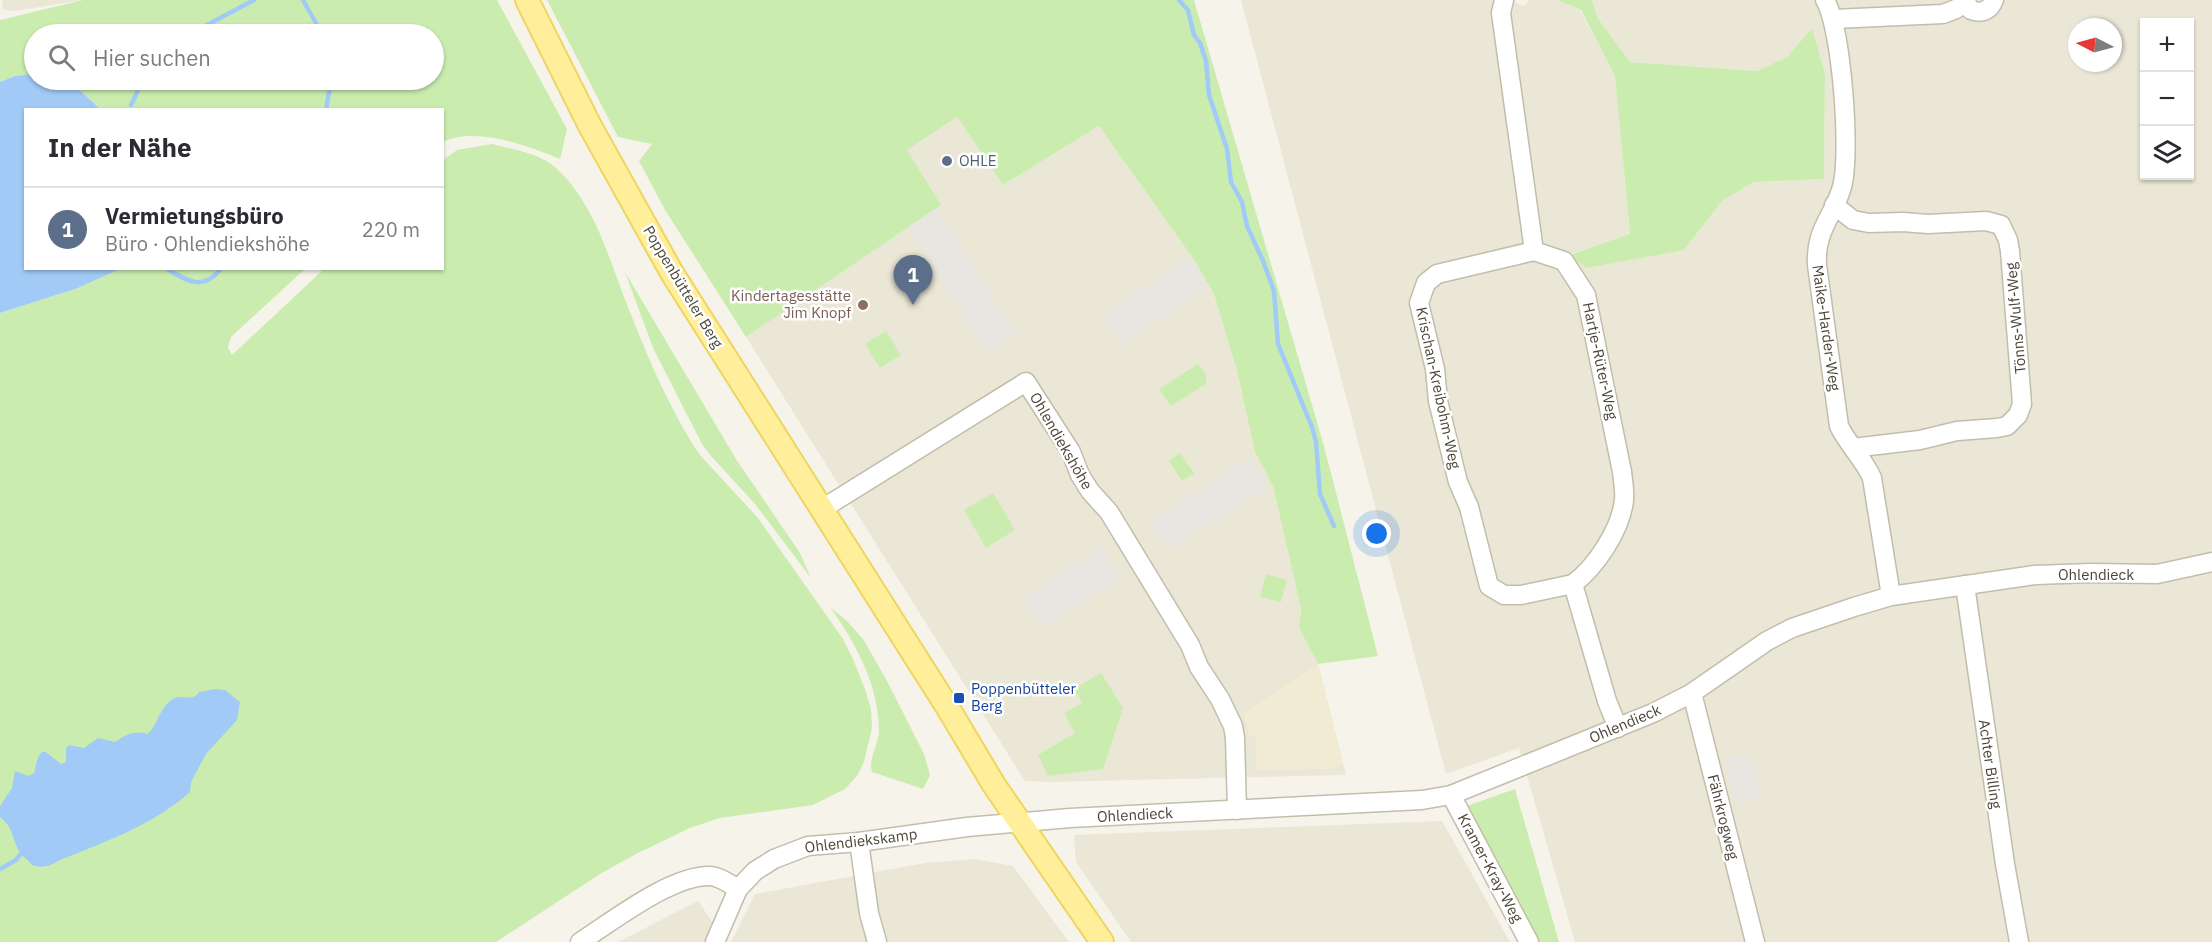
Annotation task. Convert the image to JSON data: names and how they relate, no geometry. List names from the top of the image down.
{
  "streets": {
    "main road": ["Poppenbütteler Berg"],
    "street": [
      "Tönns-Wulf-Weg",
      "Maike-Harder-Weg",
      "Hartje-Rüter-Weg",
      "Krischan-Kreibohm-Weg",
      "Ohlendiekshöhe",
      "Ohlendieck",
      "Achter Billing",
      "Fährkrogweg",
      "Ohlendiekskamp",
      "Kramer-Kray-Weg"
    ]
  },
  "crossings": [
    ["Poppenbütteler Berg", "Ohlendiekshöhe"],
    ["Poppenbütteler Berg", "Ohlendieck"],
    ["Poppenbütteler Berg", "Ohlendiekskamp"],
    ["Tönns-Wulf-Weg", "Maike-Harder-Weg"],
    ["Maike-Harder-Weg", "Ohlendieck"],
    ["Hartje-Rüter-Weg", "Krischan-Kreibohm-Weg"],
    ["Ohlendiekshöhe", "Ohlendieck"],
    ["Ohlendieck", "Achter Billing"],
    ["Ohlendieck", "Fährkrogweg"],
    ["Ohlendieck", "Ohlendiekskamp"],
    ["Ohlendieck", "Kramer-Kray-Weg"]
  ],
  "places": {
    "other": ["OHLE", "Kindertagesstätte Jim Knopf"],
    "transit": ["Poppenbütteler Berg"]
  },
  "north": "left",
  "page": {
    "map_buttons": ["+", "−"],
    "search": "Hier suchen",
    "heading": "In der Nähe",
    "list": [
      {
        "mark": "1",
        "name": "Vermietungsbüro",
        "note": "Büro · Ohlendiekshöhe",
        "value": "220 m"
      }
    ],
    "pins": "1"
  }
}
